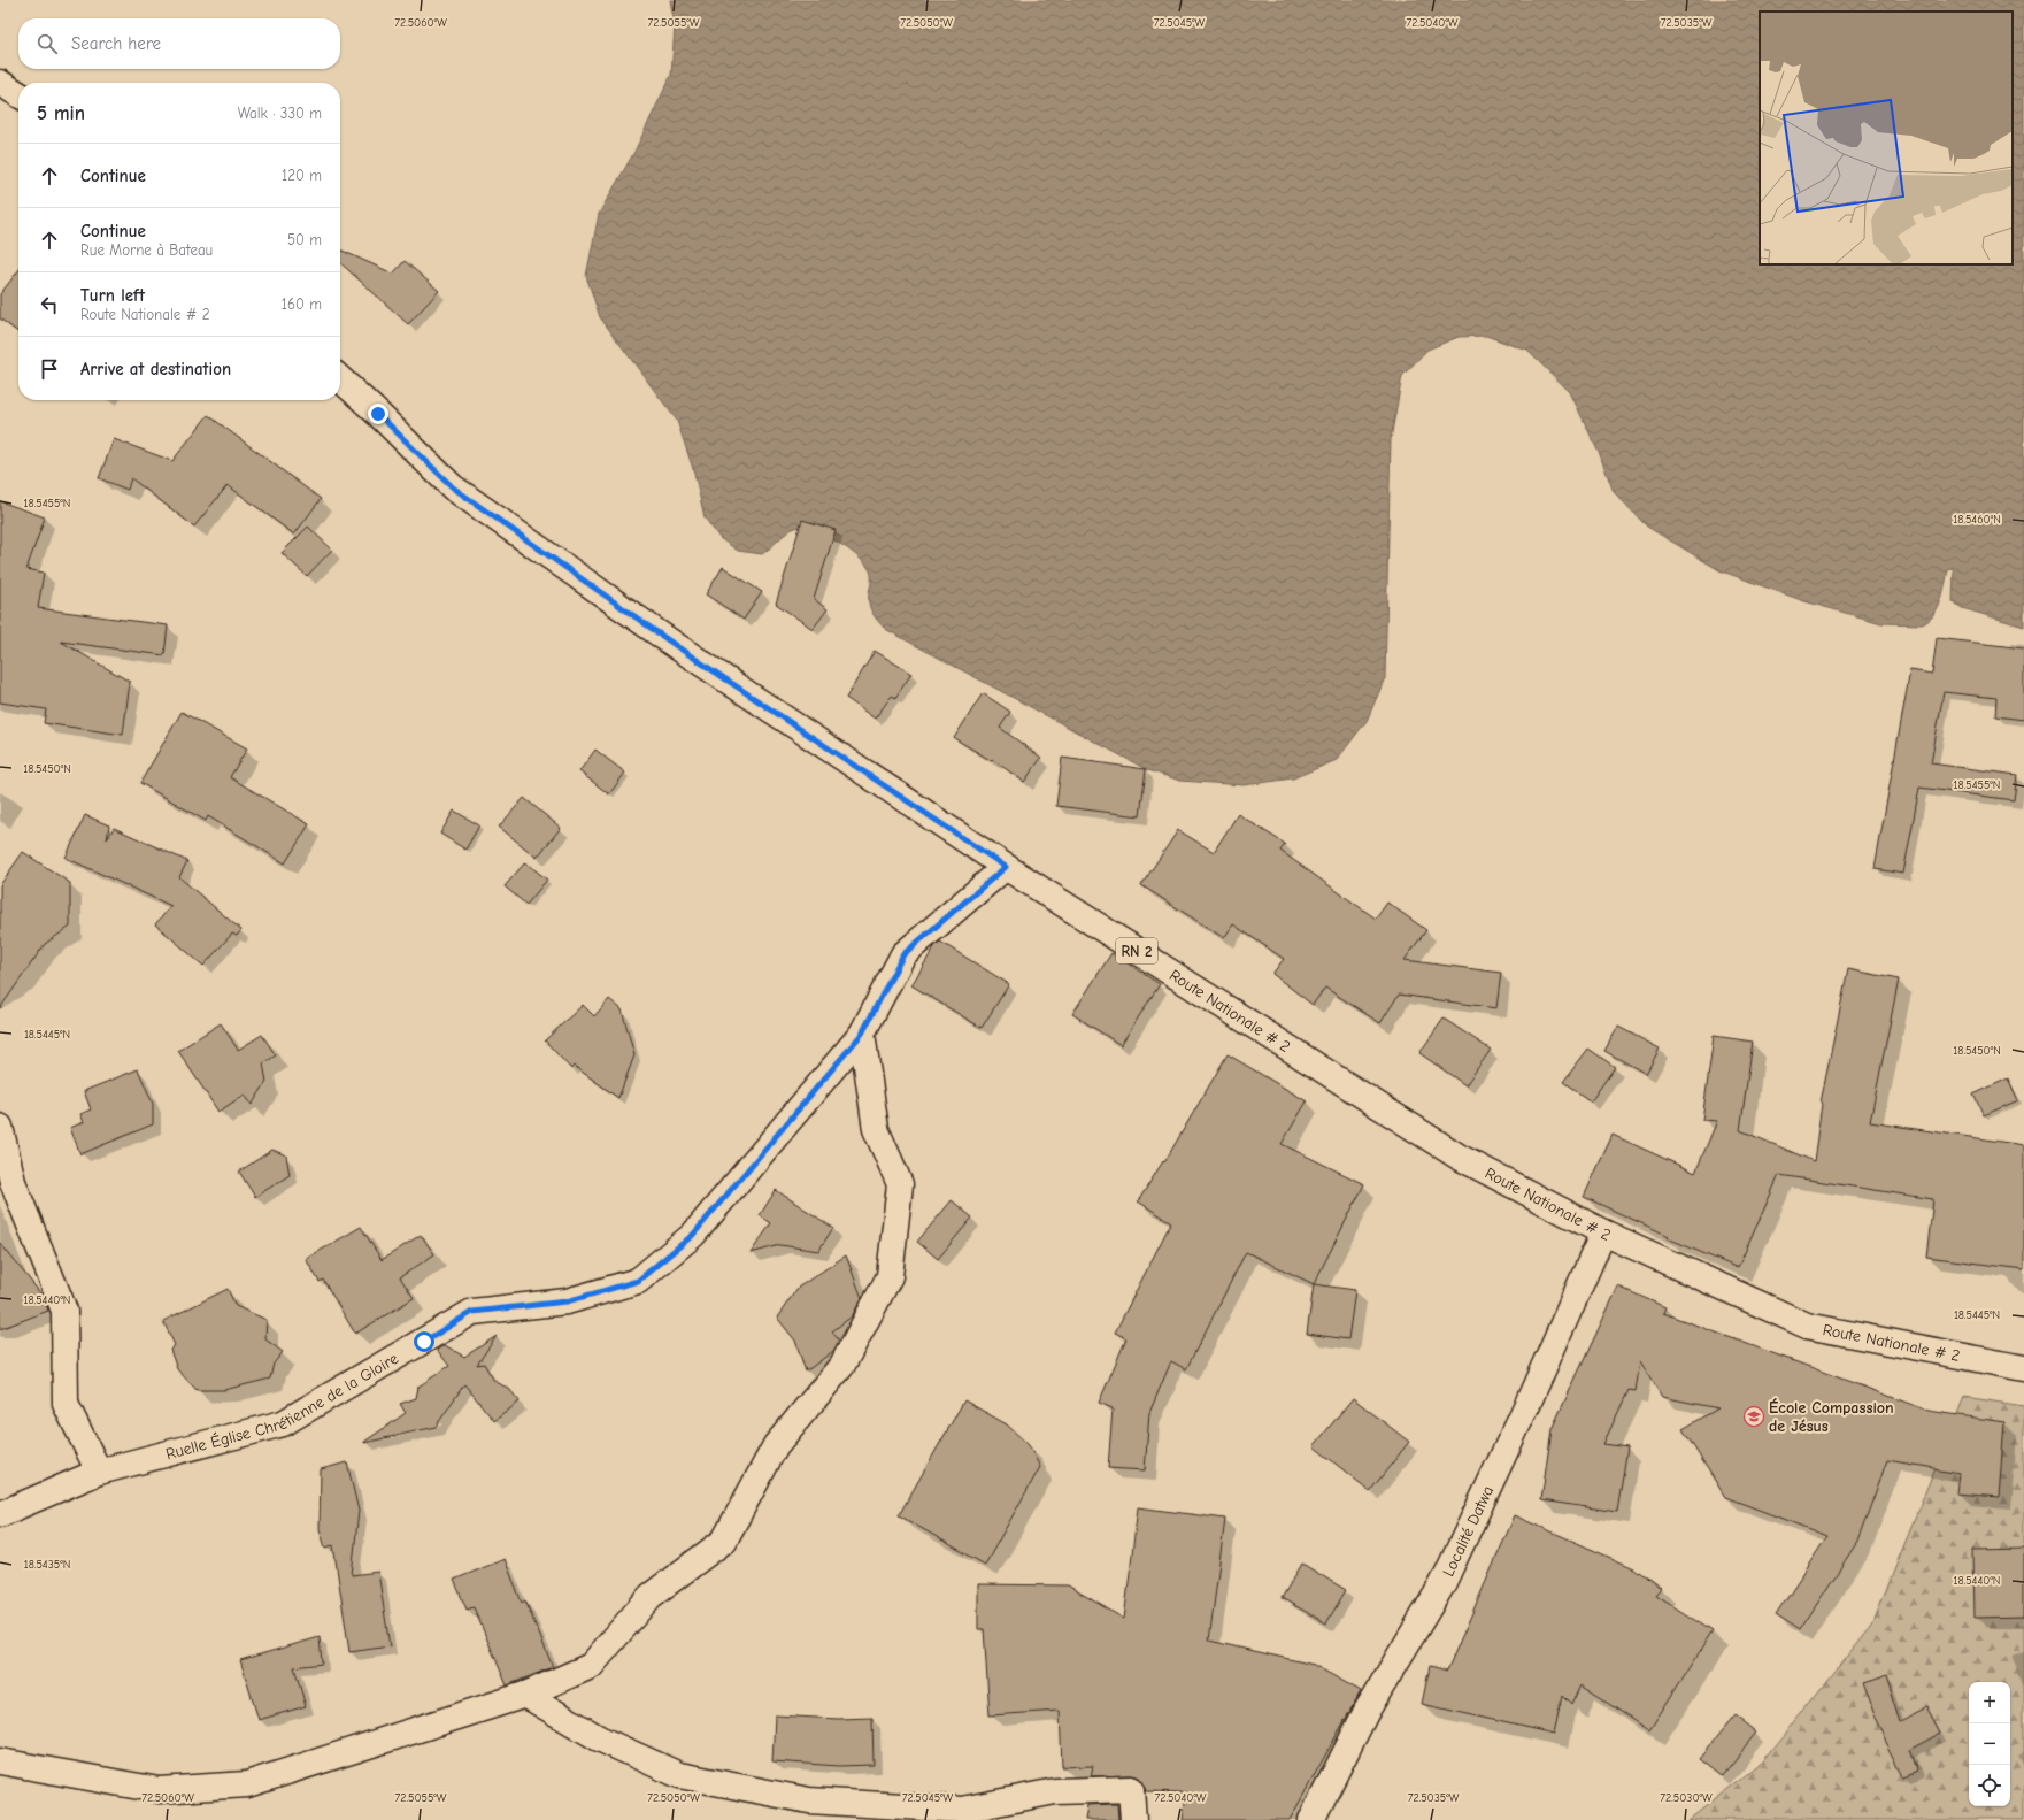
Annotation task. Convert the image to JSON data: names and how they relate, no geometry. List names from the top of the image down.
{
  "streets": {
    "street": [
      "RN 2",
      "Route Nationale # 2",
      "Ruelle Église Chrétienne de la Gloire",
      "Localité Datwa"
    ]
  },
  "crossings": [
    ["Route Nationale # 2", "Ruelle Église Chrétienne de la Gloire"],
    ["Route Nationale # 2", "Localité Datwa"]
  ],
  "places": {
    "school or university": ["École Compassion de Jésus"]
  },
  "page": {
    "search": "Search here",
    "heading": ["5 min", "Walk · 330 m"],
    "list": [
      ["Continue", "120 m"],
      ["Continue", "Rue Morne à Bateau", "50 m"],
      ["Turn left", "Route Nationale # 2", "160 m"],
      "Arrive at destination"
    ],
    "map_buttons": ["+", "−"]
  },
  "coordinates": [
    "72.5060°W",
    "72.5055°W",
    "72.5050°W",
    "72.5045°W",
    "72.5040°W",
    "72.5035°W",
    "18.5455°N",
    "18.5460°N",
    "18.5450°N",
    "18.5445°N",
    "18.5440°N",
    "18.5435°N",
    "72.5030°W"
  ]
}
